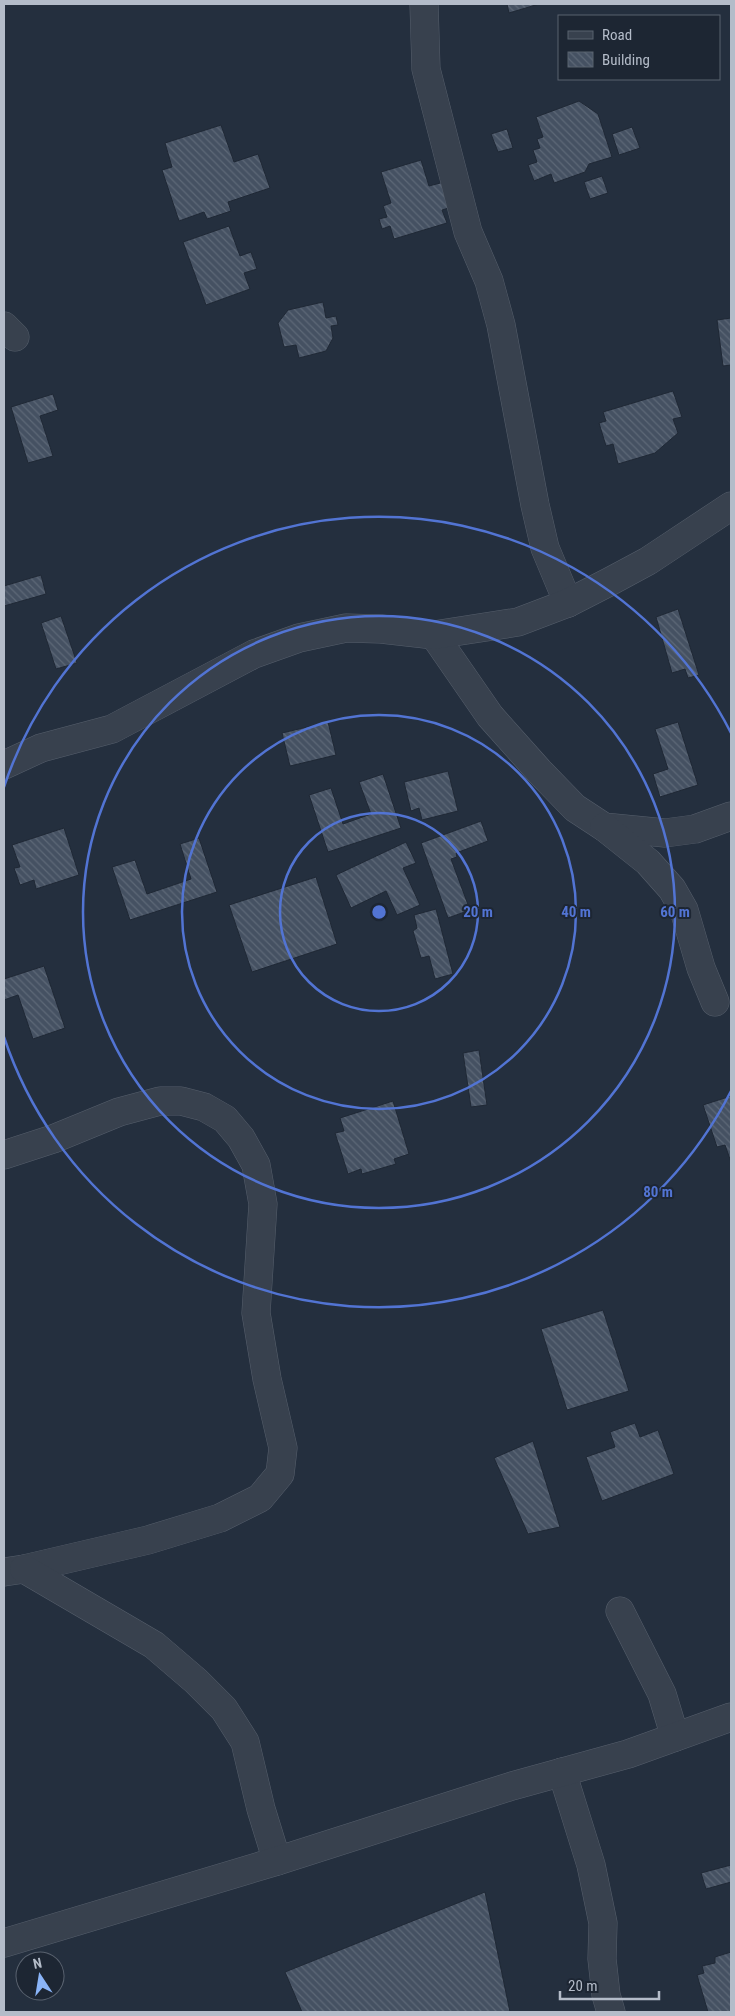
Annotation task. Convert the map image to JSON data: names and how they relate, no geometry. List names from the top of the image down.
{
  "legend": ["Road", "Building"],
  "scale_bar": "20 m",
  "north": "top",
  "rings": [
    "20 m",
    "40 m",
    "60 m",
    "80 m"
  ]
}
